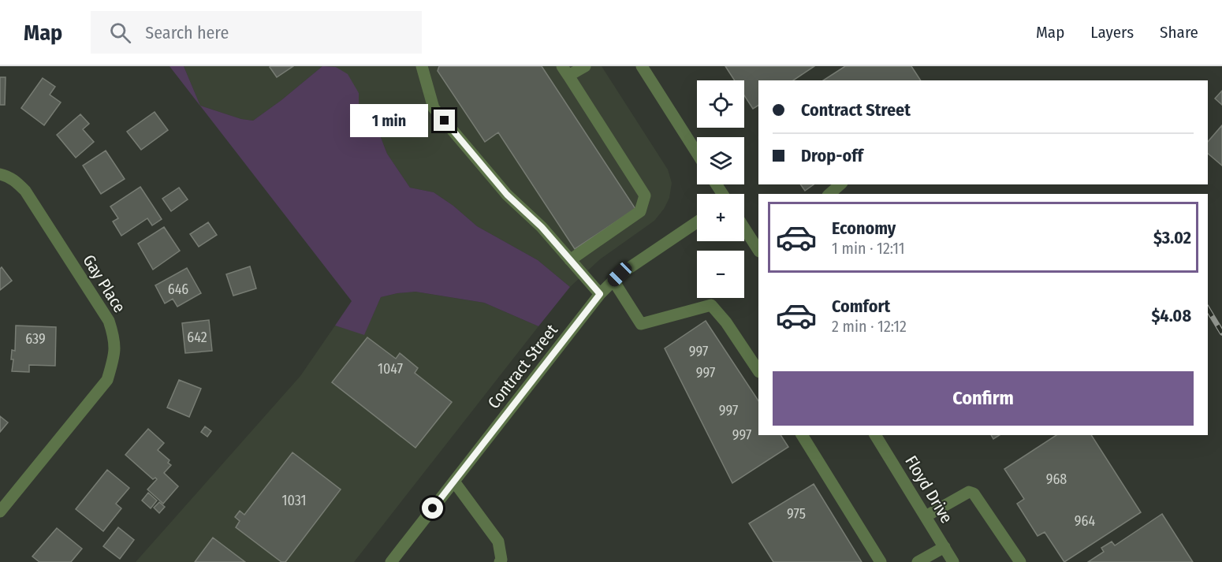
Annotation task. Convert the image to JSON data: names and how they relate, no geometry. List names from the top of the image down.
{
  "streets": {
    "street": ["Gay Place", "Contract Street", "Floyd Drive"]
  },
  "house_numbers": [
    "646",
    "642",
    "639",
    "997",
    "1047",
    "997",
    "997",
    "997",
    "968",
    "1031",
    "975",
    "964"
  ],
  "page": {
    "header": "Map",
    "search": "Search here",
    "nav": ["Map", "Layers", "Share"],
    "map_buttons": ["+", "−"],
    "banner": ["Contract Street", "Drop-off"],
    "bubble": "1 min",
    "list": [
      {
        "name": "Economy",
        "note": "1 min · 12:11",
        "value": "$3.02"
      },
      {
        "name": "Comfort",
        "note": "2 min · 12:12",
        "value": "$4.08"
      }
    ],
    "buttons": "Confirm"
  }
}
